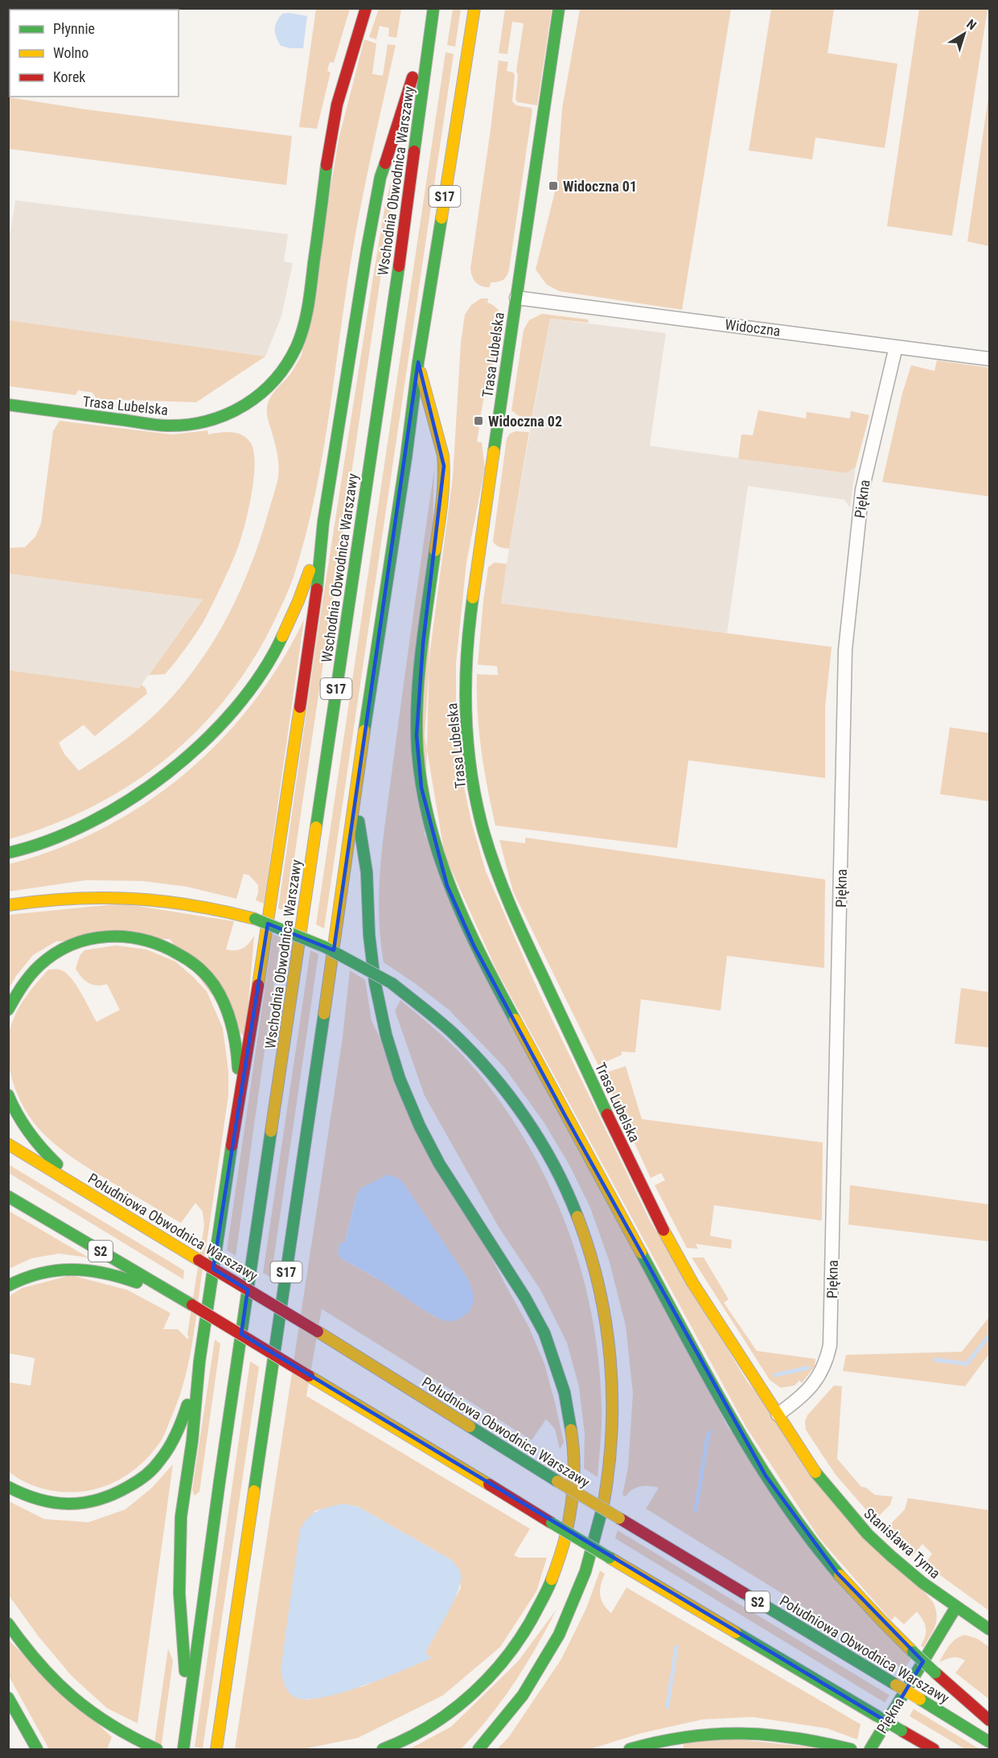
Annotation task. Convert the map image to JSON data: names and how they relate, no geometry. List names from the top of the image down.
{
  "streets": {
    "main road": [
      "Wschodnia Obwodnica Warszawy",
      "S17",
      "Trasa Lubelska",
      "Piękna",
      "Południowa Obwodnica Warszawy",
      "S2",
      "Stanisława Tyma"
    ],
    "street": ["Widoczna"]
  },
  "crossings": [
    ["Wschodnia Obwodnica Warszawy", "S17"],
    ["Widoczna", "Trasa Lubelska"],
    ["Widoczna", "Piękna"],
    ["Trasa Lubelska", "Piękna"],
    ["Trasa Lubelska", "Stanisława Tyma"],
    ["Piękna", "Stanisława Tyma"]
  ],
  "places": {
    "transit": ["Widoczna 01", "Widoczna 02"]
  },
  "legend": ["Płynnie", "Wolno", "Korek"],
  "north": "top right"
}
